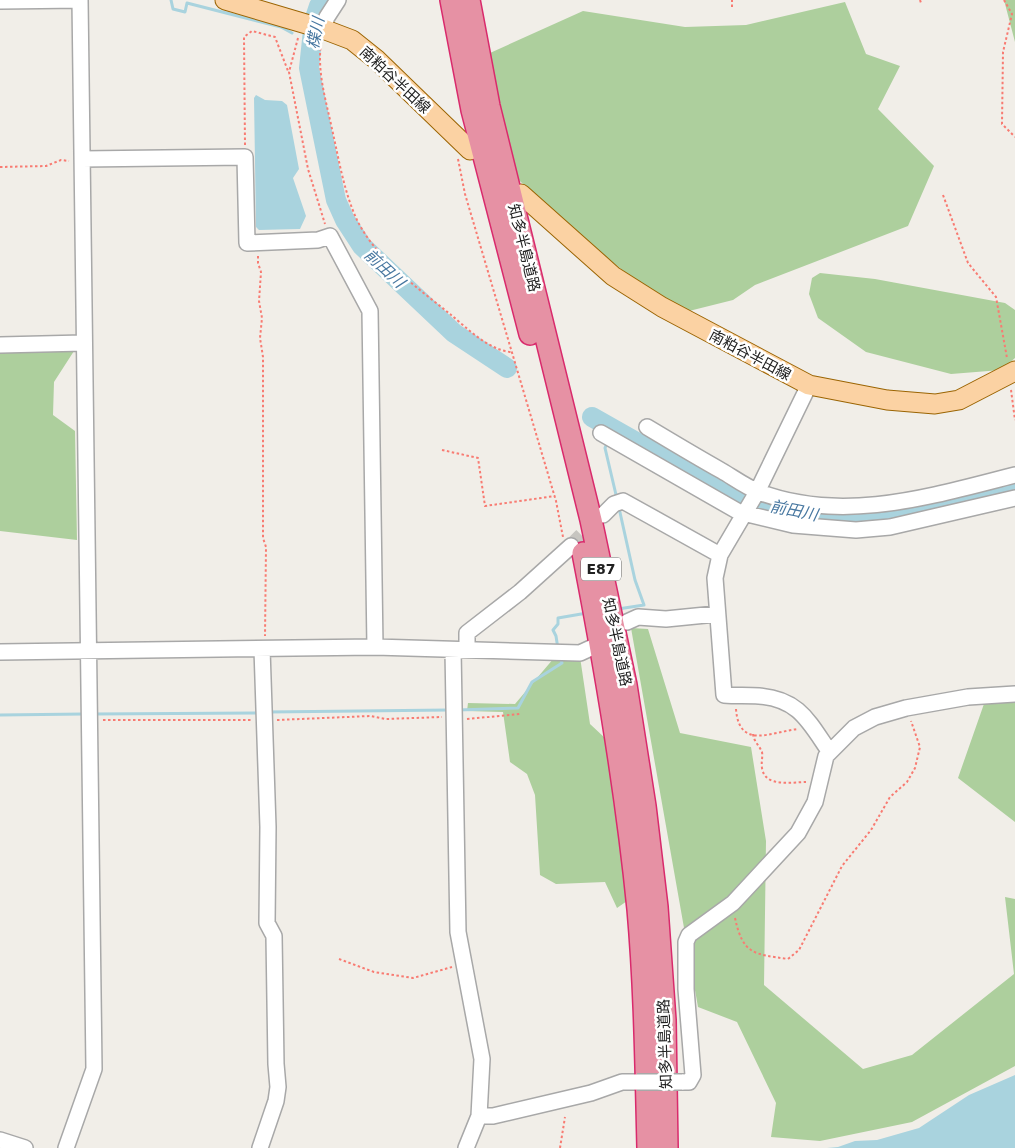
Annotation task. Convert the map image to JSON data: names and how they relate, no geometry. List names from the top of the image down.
{
  "streets": {
    "highway": ["知多半島道路", "E87"],
    "main road": ["南粕谷半田線"]
  },
  "water": ["楪川", "前田川"]
}
